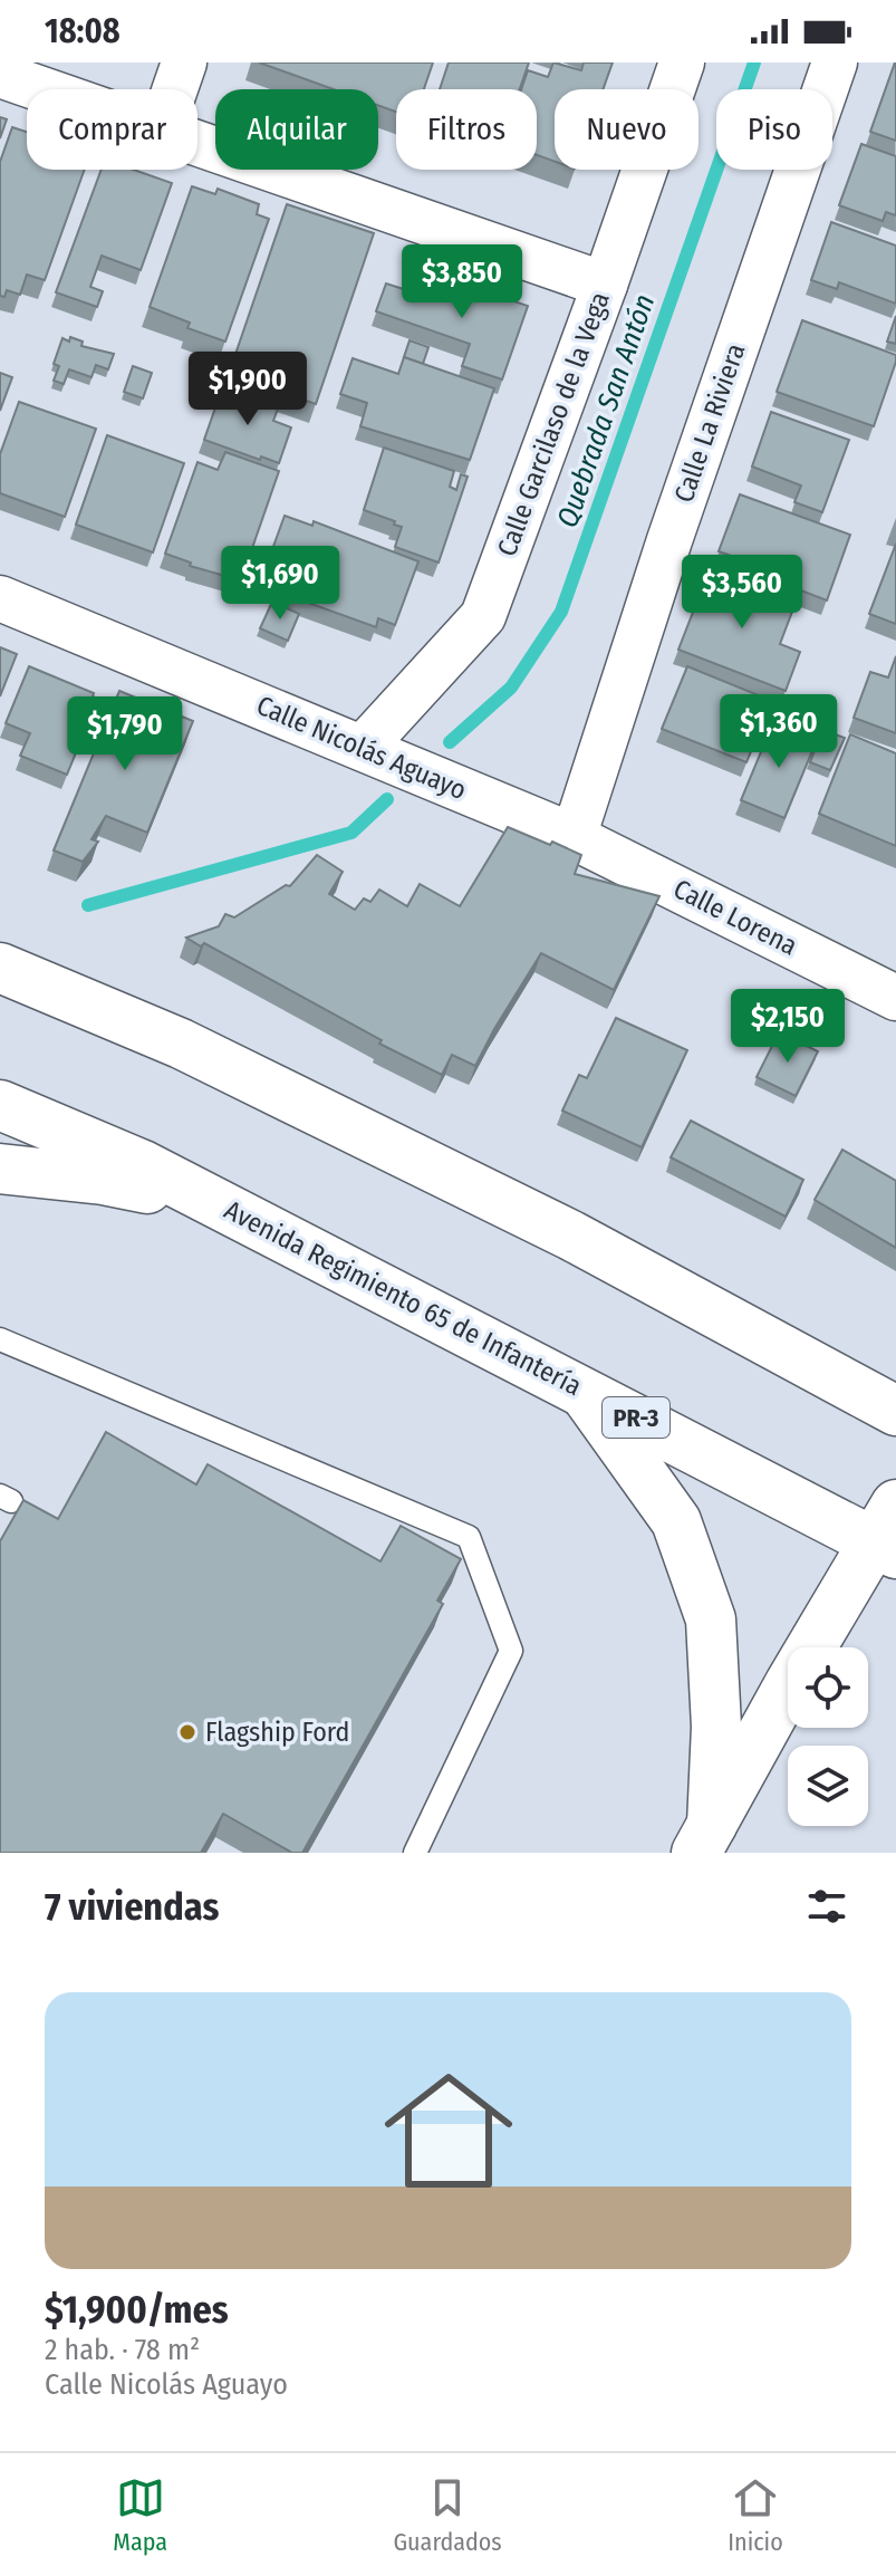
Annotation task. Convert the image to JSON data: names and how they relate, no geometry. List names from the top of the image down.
{
  "streets": {
    "main road": ["Avenida Regimiento 65 de Infantería", "PR-3"],
    "street": [
      "Calle La Riviera",
      "Calle Garcilaso de la Vega",
      "Calle Nicolás Aguayo",
      "Calle Lorena"
    ]
  },
  "crossings": [
    ["Calle La Riviera", "Calle Nicolás Aguayo"],
    ["Calle La Riviera", "Calle Lorena"],
    ["Calle Garcilaso de la Vega", "Calle Nicolás Aguayo"],
    ["Calle Nicolás Aguayo", "Calle Lorena"]
  ],
  "water": ["Quebrada San Antón"],
  "places": ["Flagship Ford"],
  "page": {
    "status": "18:08",
    "chip": [
      "Comprar",
      "Alquilar",
      "Filtros",
      "Nuevo",
      "Piso"
    ],
    "price": [
      "$3,850",
      "$1,900",
      "$1,690",
      "$3,560",
      "$1,360",
      "$1,790",
      "$2,150"
    ],
    "heading": "7 viviendas",
    "list": [
      {
        "name": "$1,900/mes",
        "note": "2 hab. · 78 m² · Calle Nicolás Aguayo"
      }
    ],
    "tabs": ["Mapa", "Guardados", "Inicio"]
  }
}
